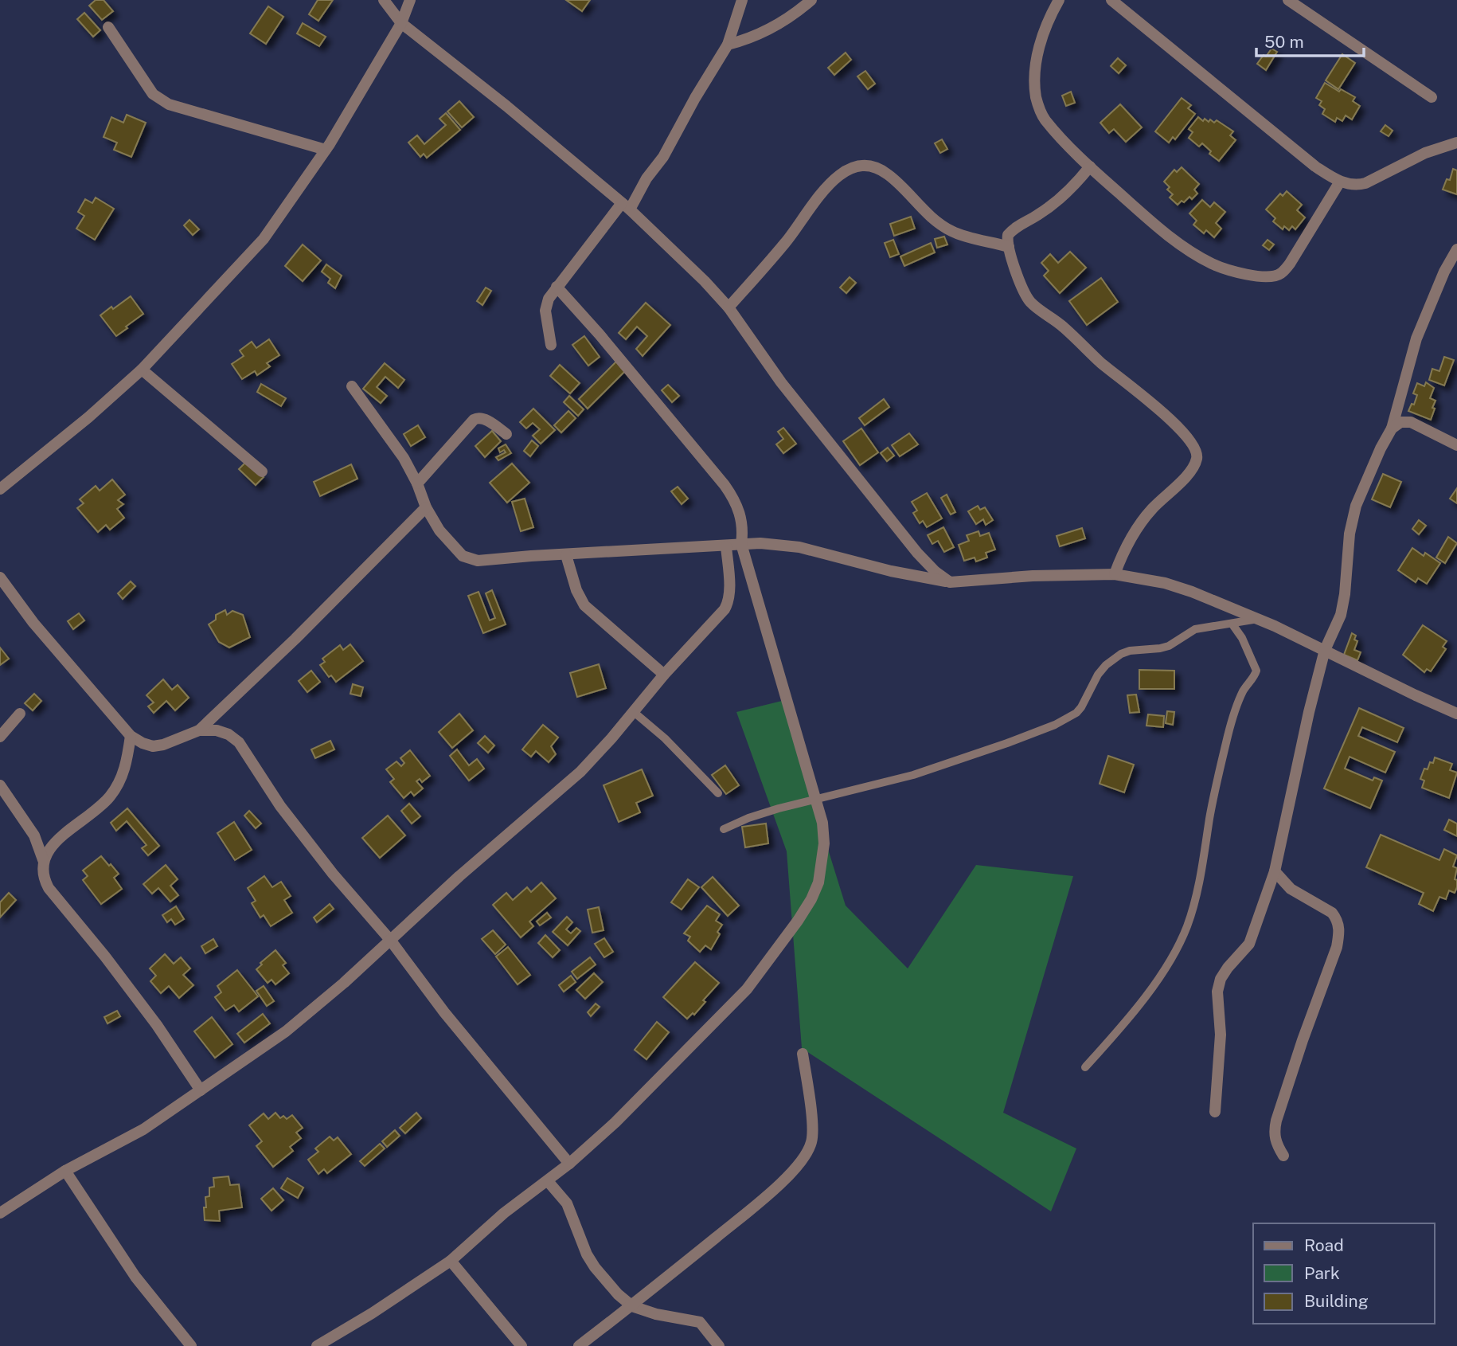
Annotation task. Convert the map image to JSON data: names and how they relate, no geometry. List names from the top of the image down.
{
  "legend": ["Road", "Park", "Building"],
  "scale_bar": "50 m"
}
